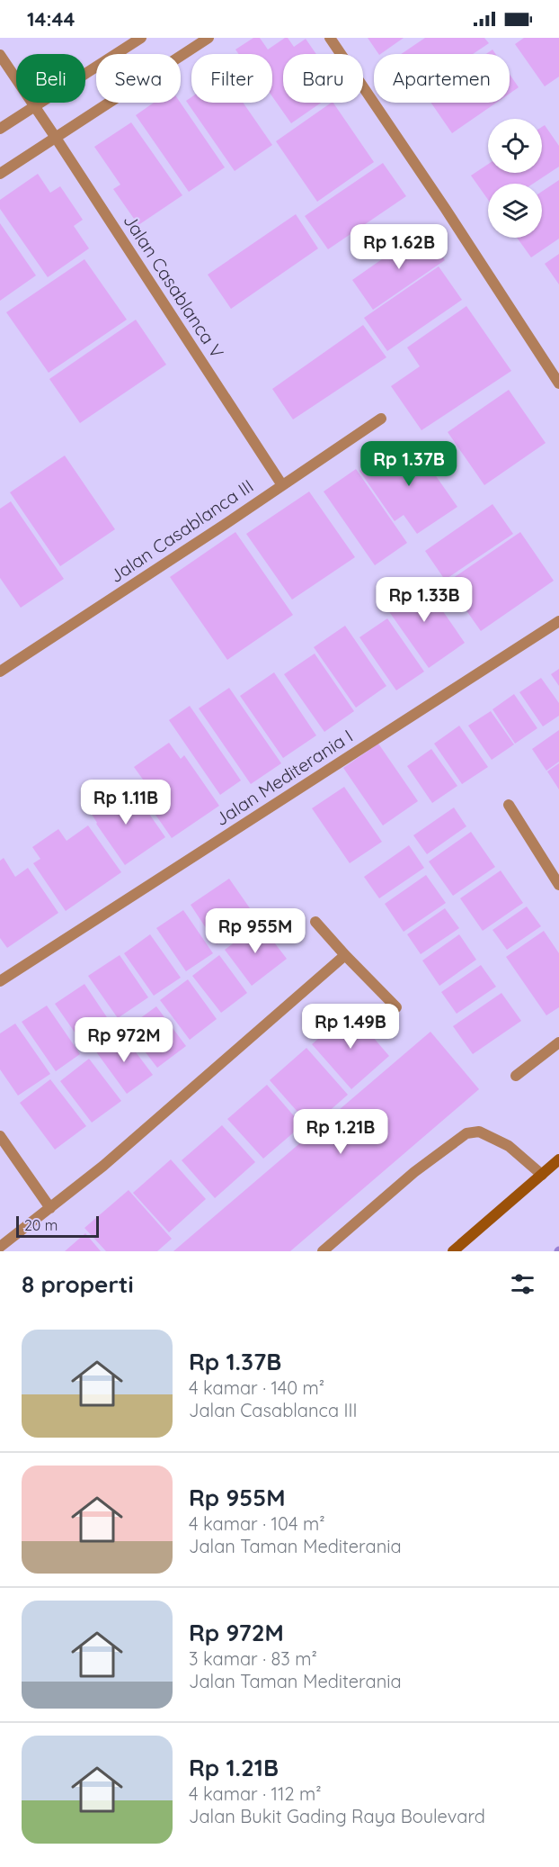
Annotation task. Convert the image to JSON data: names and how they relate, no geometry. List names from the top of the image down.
{
  "streets": {
    "street": ["Jalan Casablanca V", "Jalan Casablanca III", "Jalan Mediterania I"]
  },
  "crossings": [
    ["Jalan Casablanca V", "Jalan Casablanca III"]
  ],
  "scale_bar": "20 m",
  "page": {
    "status": "14:44",
    "chip": [
      "Beli",
      "Sewa",
      "Filter",
      "Baru",
      "Apartemen"
    ],
    "price": [
      "Rp 1.62B",
      "Rp 1.37B",
      "Rp 1.33B",
      "Rp 1.11B",
      "Rp 955M",
      "Rp 1.49B",
      "Rp 972M",
      "Rp 1.21B"
    ],
    "scale": "20 m",
    "heading": "8 properti",
    "list": [
      {
        "name": "Rp 1.37B",
        "note": "4 kamar · 140 m² · Jalan Casablanca III"
      },
      {
        "name": "Rp 955M",
        "note": "4 kamar · 104 m² · Jalan Taman Mediterania"
      },
      {
        "name": "Rp 972M",
        "note": "3 kamar · 83 m² · Jalan Taman Mediterania"
      },
      {
        "name": "Rp 1.21B",
        "note": "4 kamar · 112 m² · Jalan Bukit Gading Raya Boulevard"
      }
    ]
  }
}
